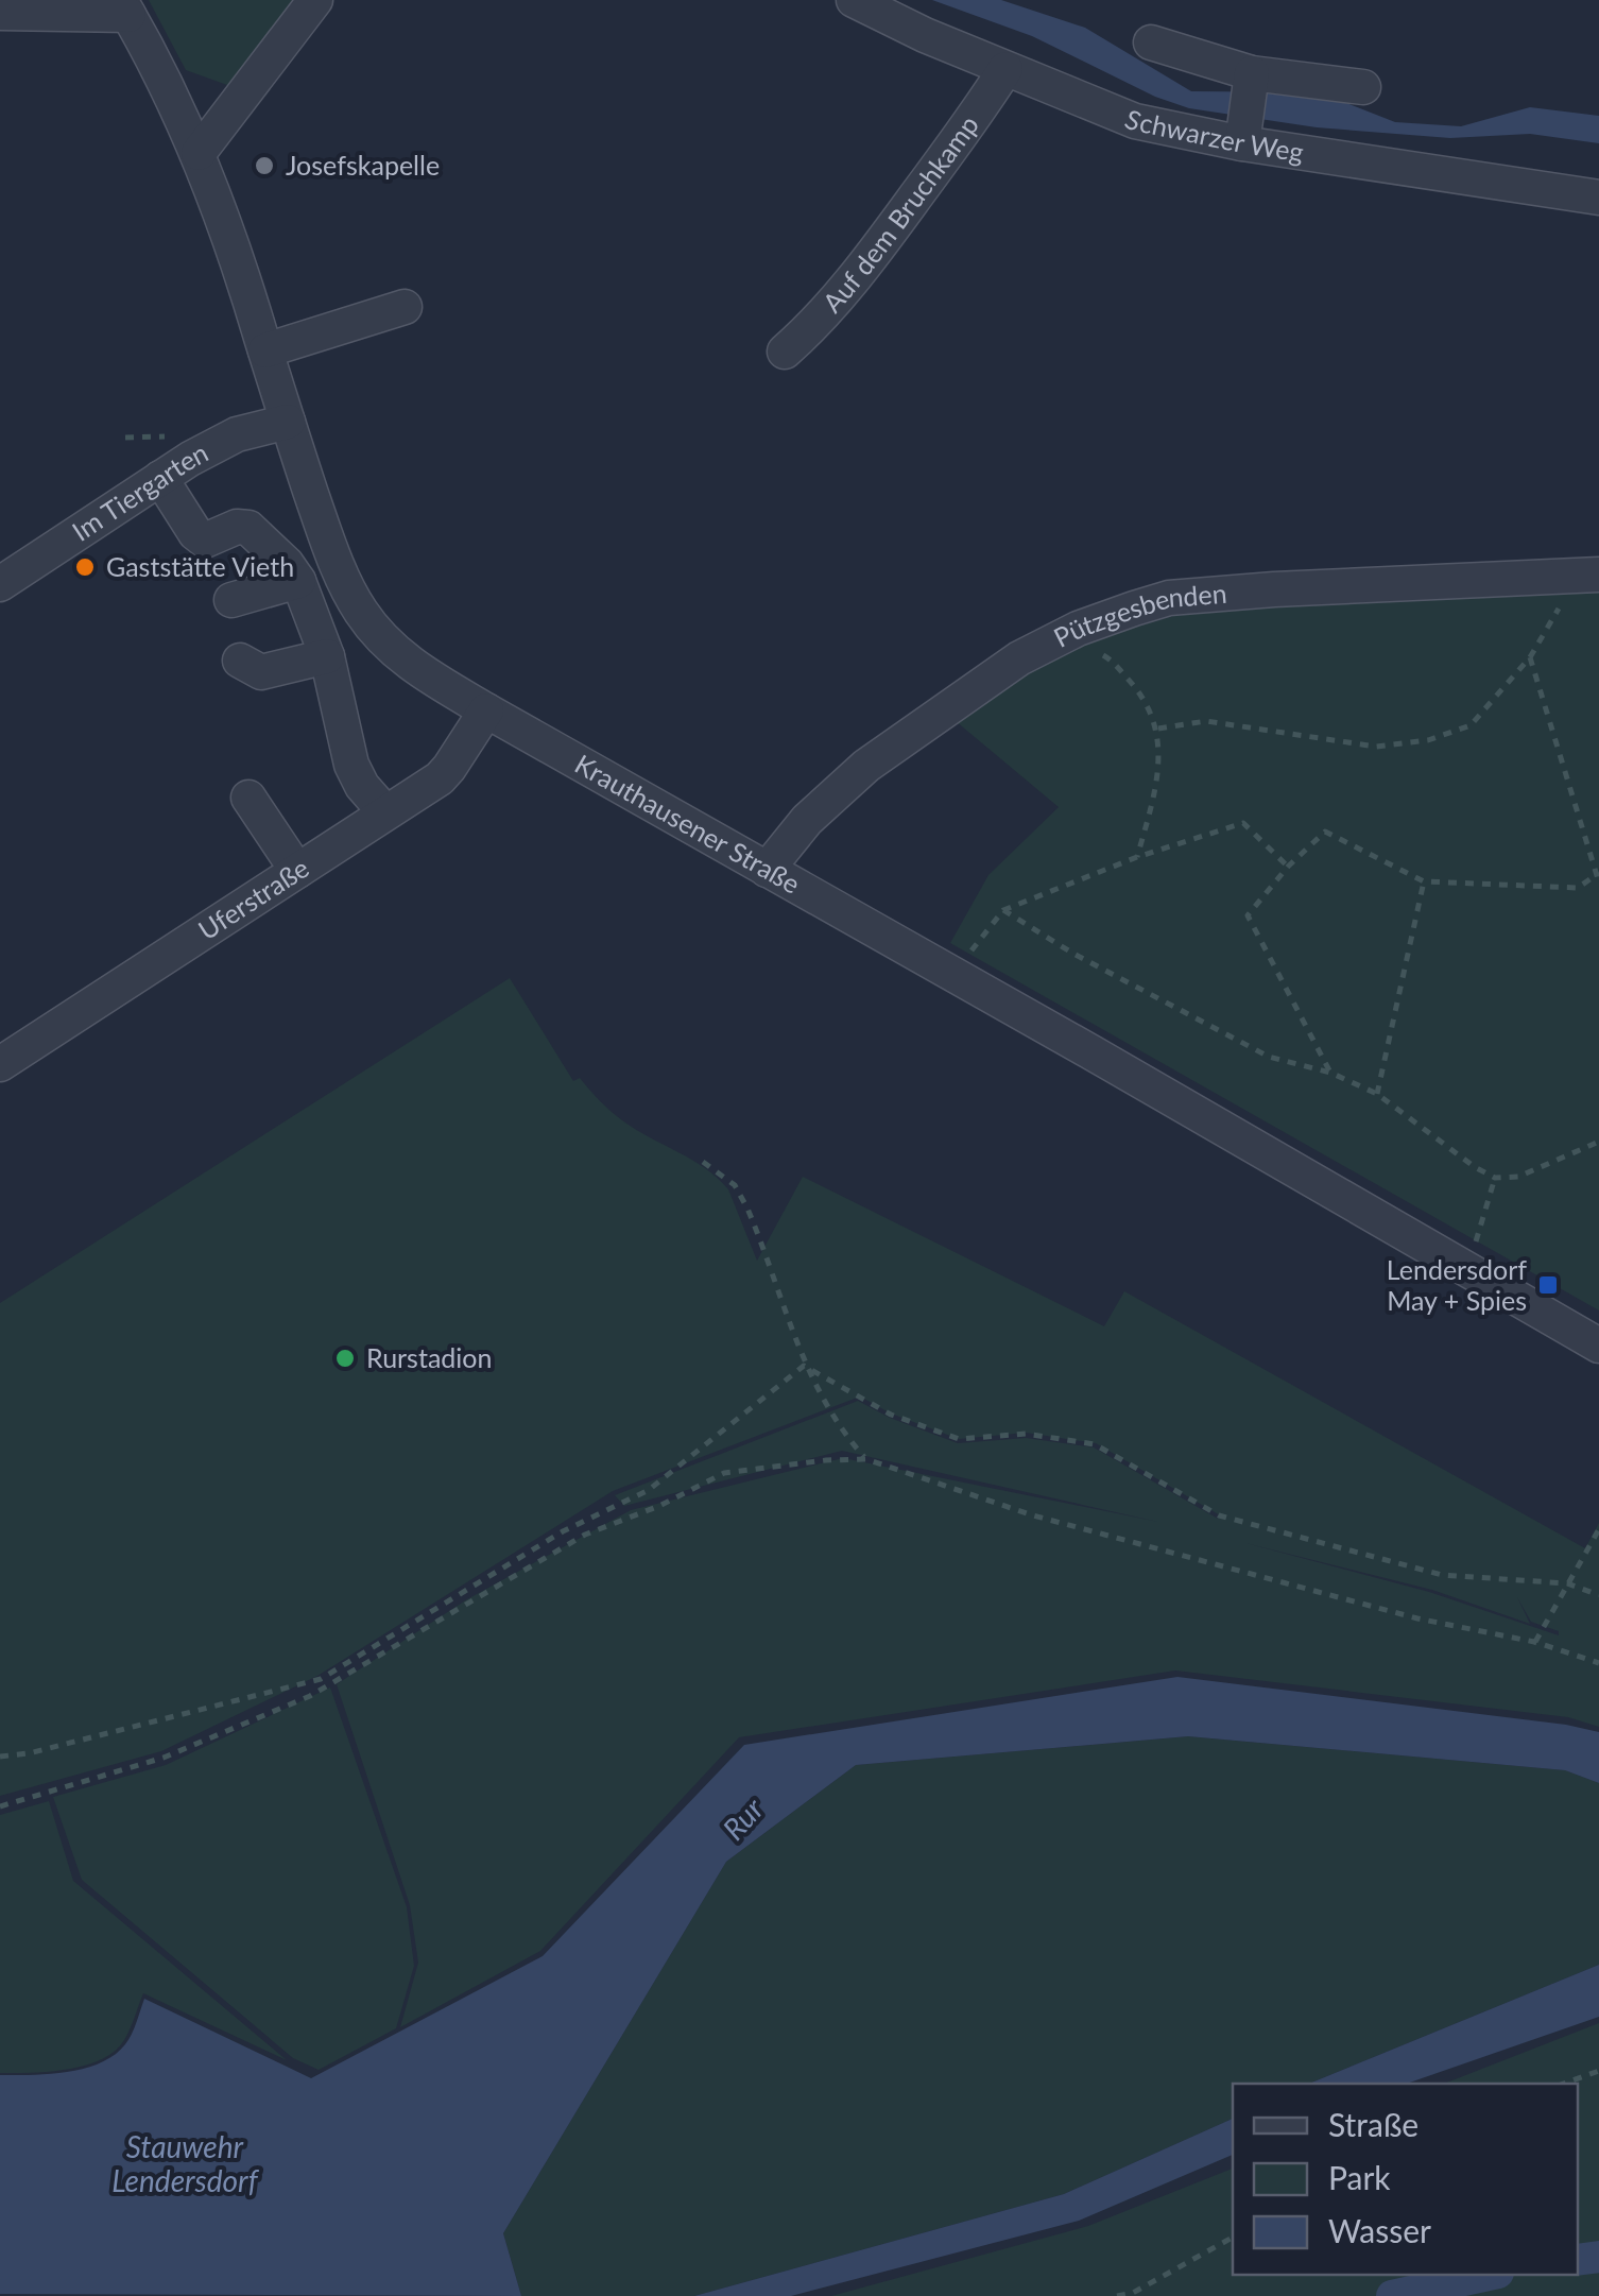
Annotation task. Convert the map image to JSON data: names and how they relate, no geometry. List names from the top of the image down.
{
  "streets": {
    "street": [
      "Schwarzer Weg",
      "Auf dem Bruchkamp",
      "Im Tiergarten",
      "Pützgesbenden",
      "Krauthausener Straße",
      "Uferstraße"
    ]
  },
  "crossings": [
    ["Schwarzer Weg", "Auf dem Bruchkamp"],
    ["Im Tiergarten", "Krauthausener Straße"],
    ["Pützgesbenden", "Krauthausener Straße"],
    ["Krauthausener Straße", "Uferstraße"]
  ],
  "water": ["Rur", "Stauwehr Lendersdorf"],
  "places": {
    "other": ["Josefskapelle", "Gaststätte Vieth", "Rurstadion"],
    "transit": ["Lendersdorf May + Spies"]
  },
  "legend": ["Straße", "Park", "Wasser"]
}
